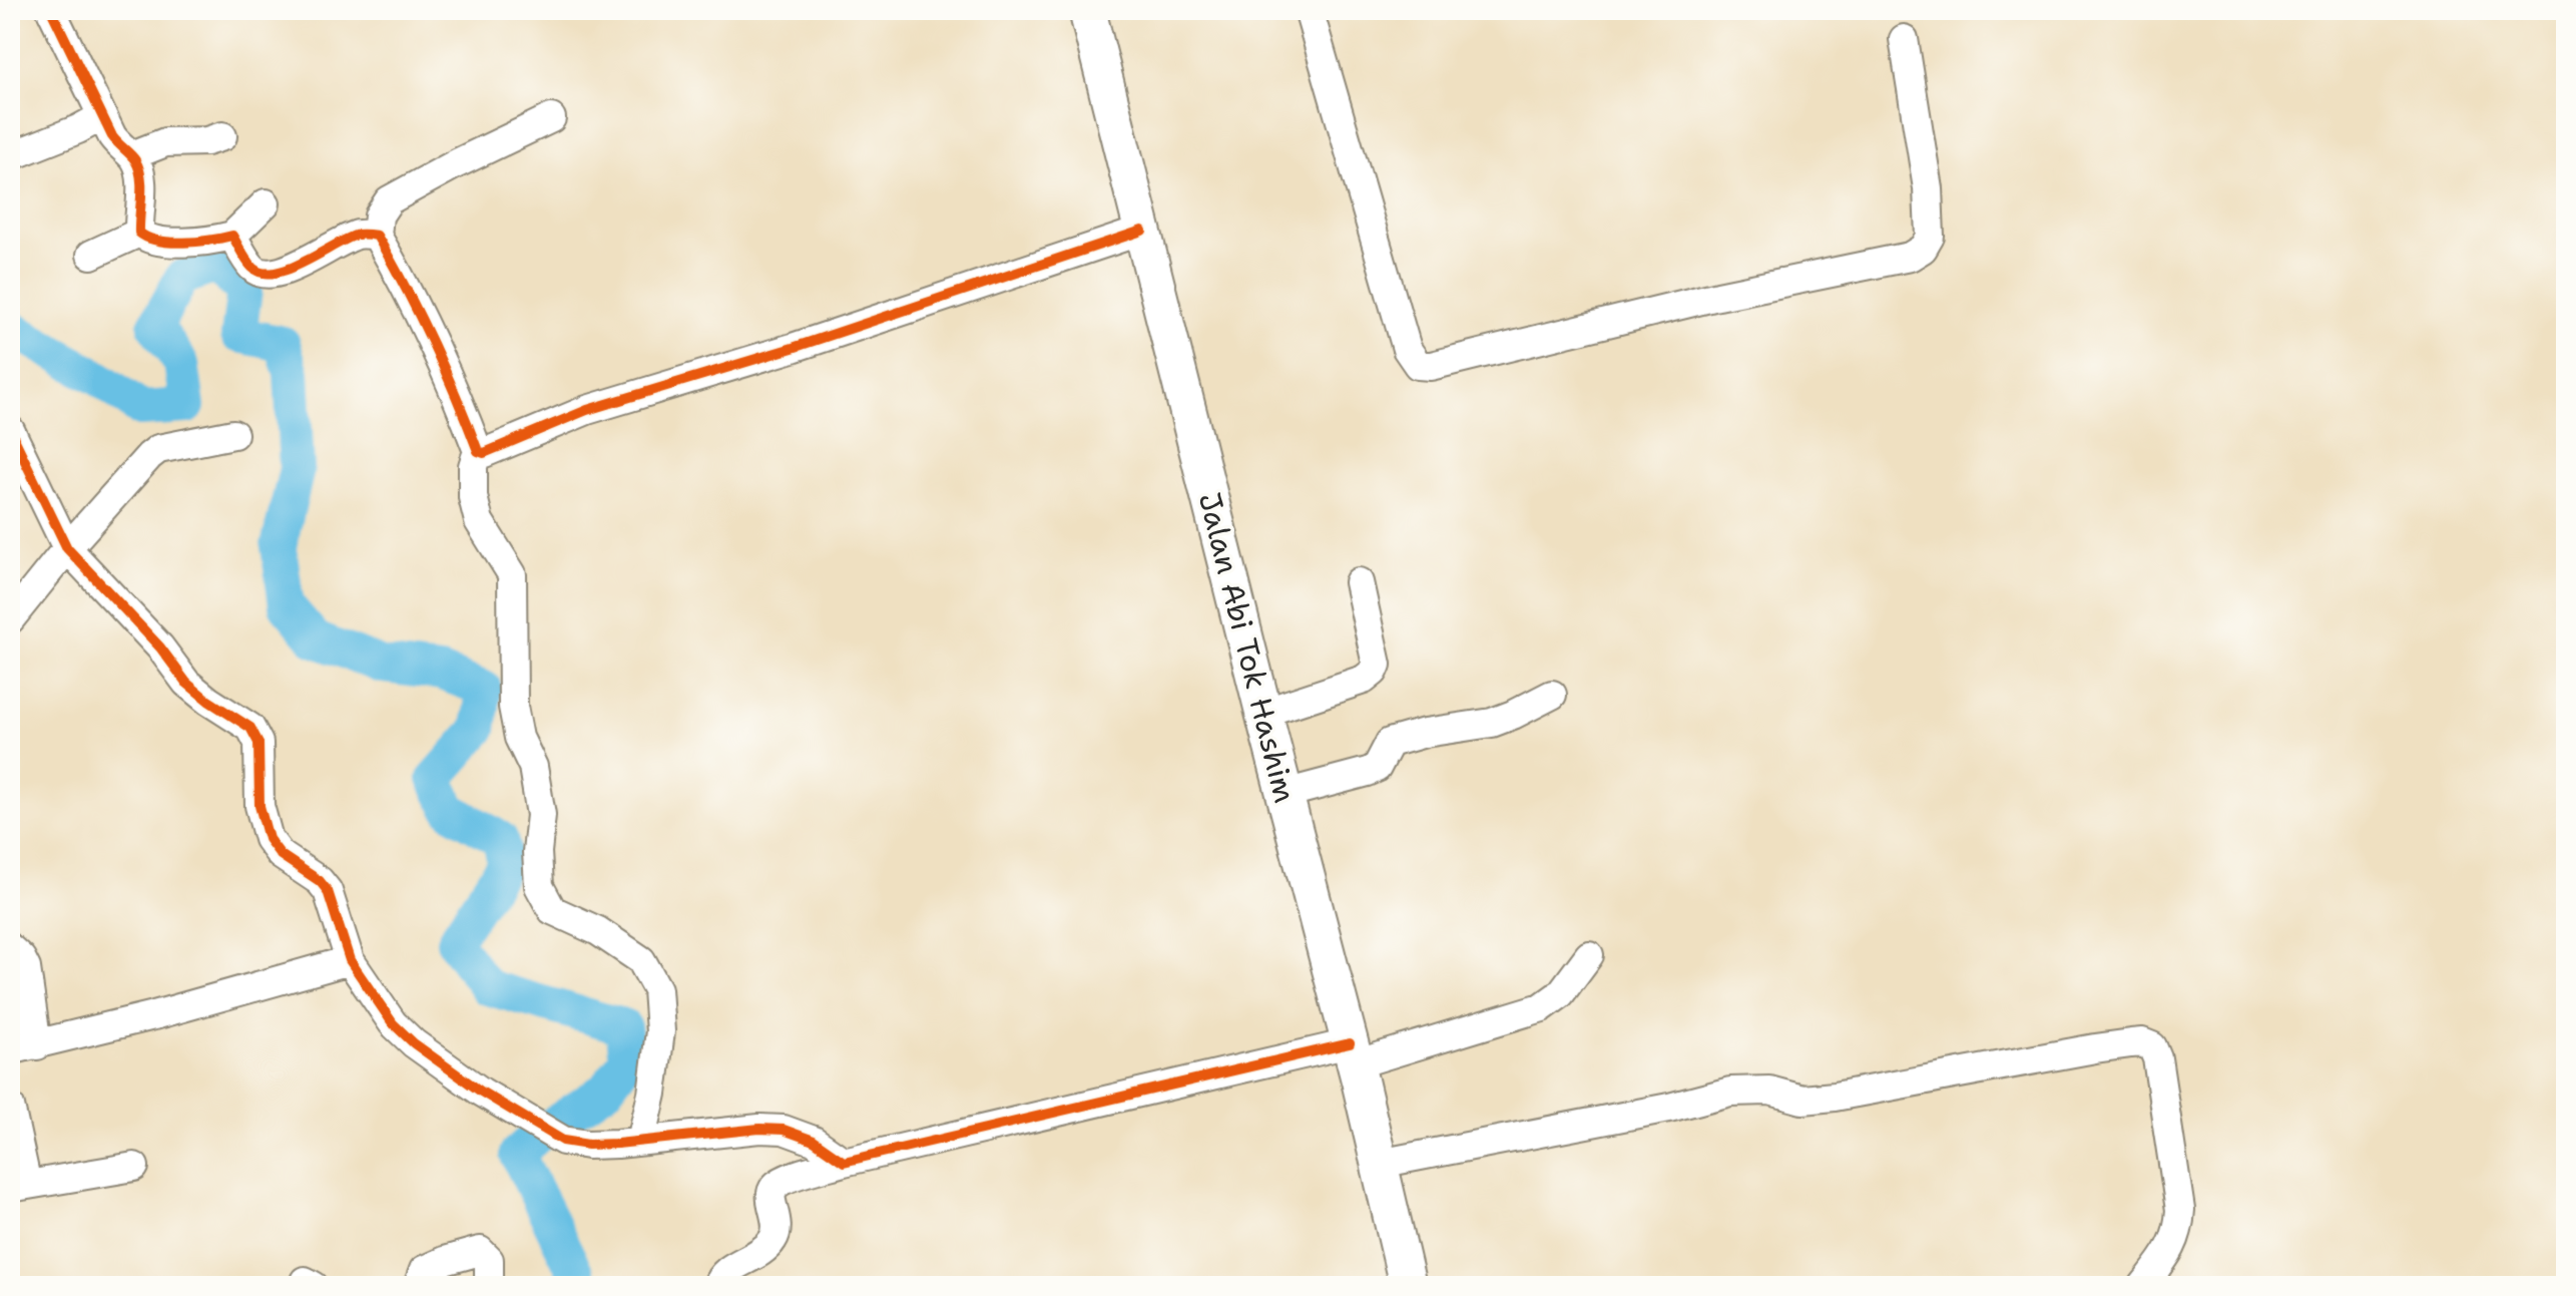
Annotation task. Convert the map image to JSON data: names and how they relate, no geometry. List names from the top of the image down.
{
  "streets": {
    "main road": ["Jalan Abi Tok Hashim"]
  }
}
